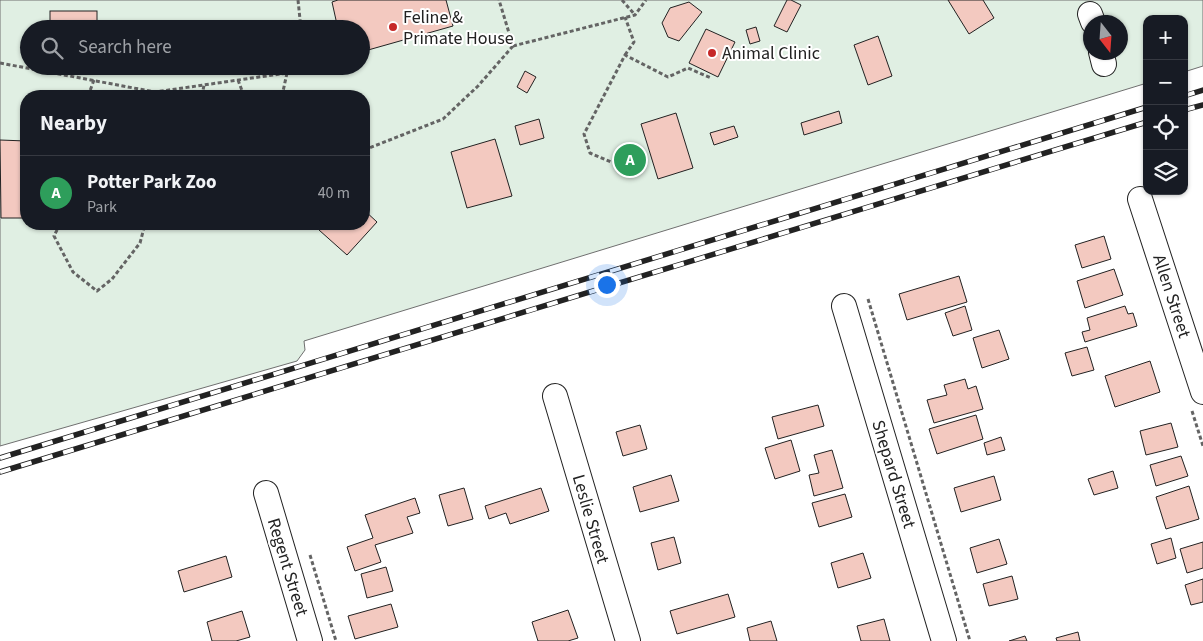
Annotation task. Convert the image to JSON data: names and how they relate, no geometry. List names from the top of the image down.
{
  "streets": {
    "street": [
      "Allen Street",
      "Shepard Street",
      "Leslie Street",
      "Regent Street"
    ]
  },
  "places": ["Feline & Primate House", "Animal Clinic"],
  "north": "bottom",
  "page": {
    "map_buttons": ["+", "−"],
    "search": "Search here",
    "heading": "Nearby",
    "pins": "A",
    "list": [
      {
        "mark": "A",
        "name": "Potter Park Zoo",
        "note": "Park",
        "value": "40 m"
      }
    ]
  }
}
